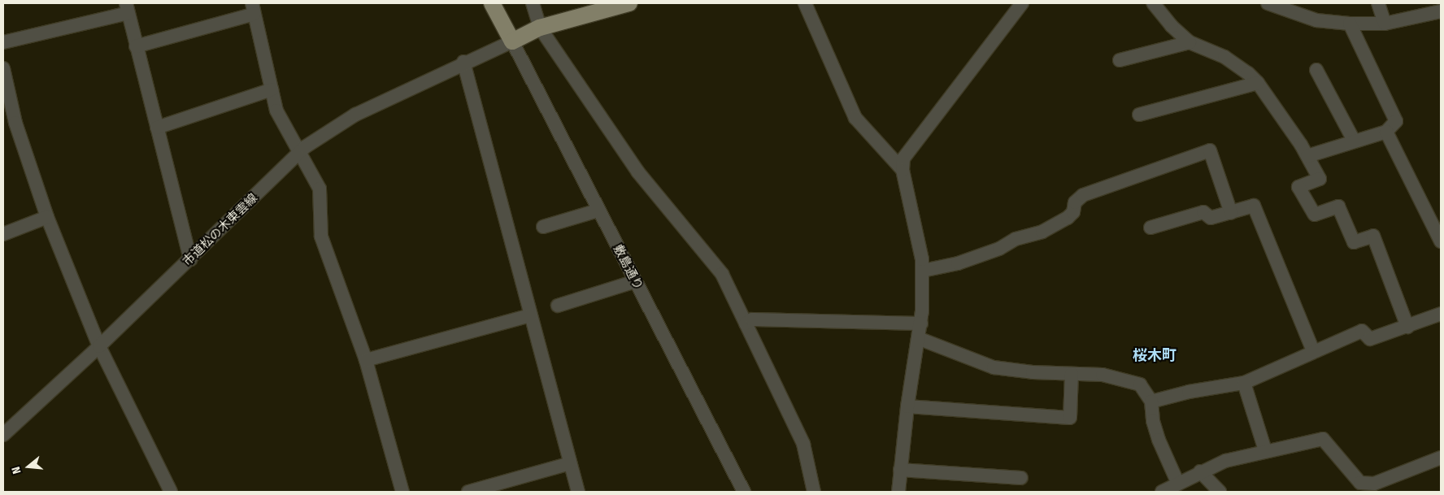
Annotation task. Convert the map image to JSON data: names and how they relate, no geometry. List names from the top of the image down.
{
  "streets": {
    "street": ["市道松の木東雲線", "敷島通り"]
  },
  "crossings": [
    ["市道松の木東雲線", "敷島通り"]
  ],
  "districts": ["桜木町"],
  "north": "left"
}
